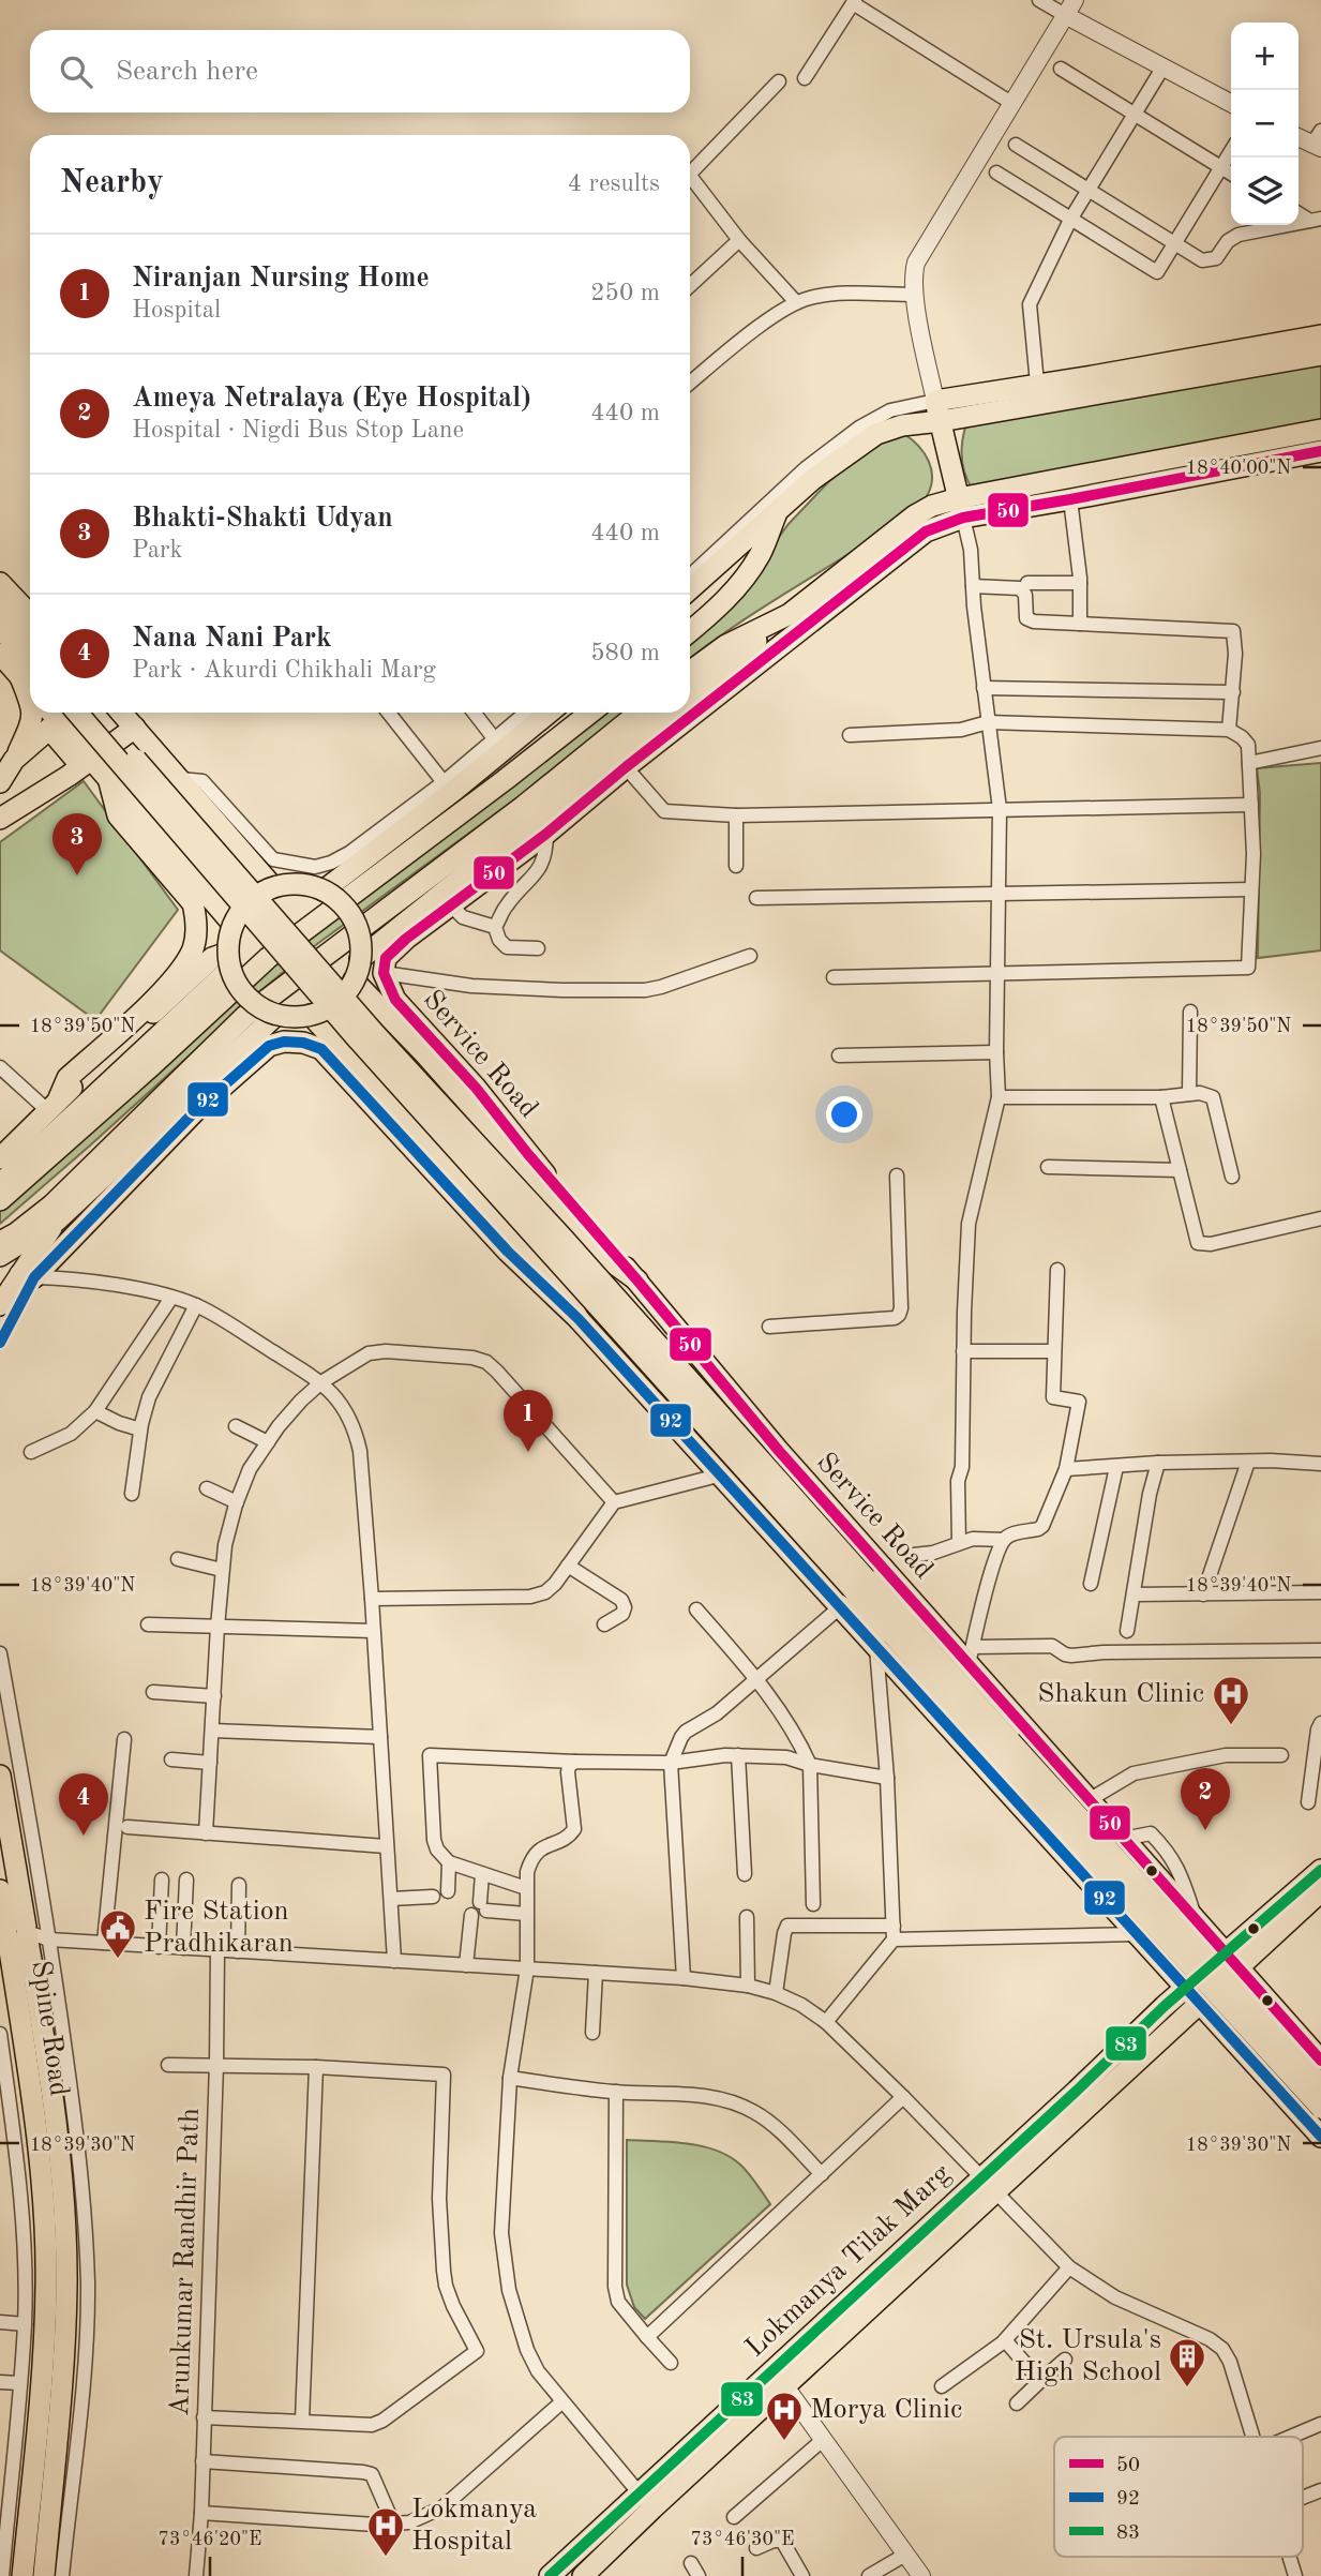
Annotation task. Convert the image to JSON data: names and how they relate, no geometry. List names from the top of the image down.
{
  "streets": {
    "main road": ["Service Road", "Spine Road", "Lokmanya Tilak Marg"],
    "street": ["Arunkumar Randhir Path"]
  },
  "crossings": [
    ["Service Road", "Lokmanya Tilak Marg"]
  ],
  "places": {
    "hospital": ["Shakun Clinic", "Morya Clinic", "Lokmanya Hospital"],
    "public building": ["Fire Station Pradhikaran"],
    "building": ["St. Ursula's High School"]
  },
  "lines": ["transit line 50", "transit line 92", "transit line 83"],
  "legend": ["50", "92", "83"],
  "page": {
    "map_buttons": ["+", "−"],
    "search": "Search here",
    "heading": ["Nearby", "4 results"],
    "list": [
      {
        "mark": "1",
        "name": "Niranjan Nursing Home",
        "note": "Hospital",
        "value": "250 m"
      },
      {
        "mark": "2",
        "name": "Ameya Netralaya (Eye Hospital)",
        "note": "Hospital · Nigdi Bus Stop Lane",
        "value": "440 m"
      },
      {
        "mark": "3",
        "name": "Bhakti-Shakti Udyan",
        "note": "Park",
        "value": "440 m"
      },
      {
        "mark": "4",
        "name": "Nana Nani Park",
        "note": "Park · Akurdi Chikhali Marg",
        "value": "580 m"
      }
    ],
    "pins": [
      "3",
      "1",
      "2",
      "4"
    ]
  },
  "coordinates": [
    "18°40'00\"N",
    "18°39'50\"N",
    "18°39'40\"N",
    "18°39'30\"N",
    "73°46'20\"E",
    "73°46'30\"E"
  ]
}
